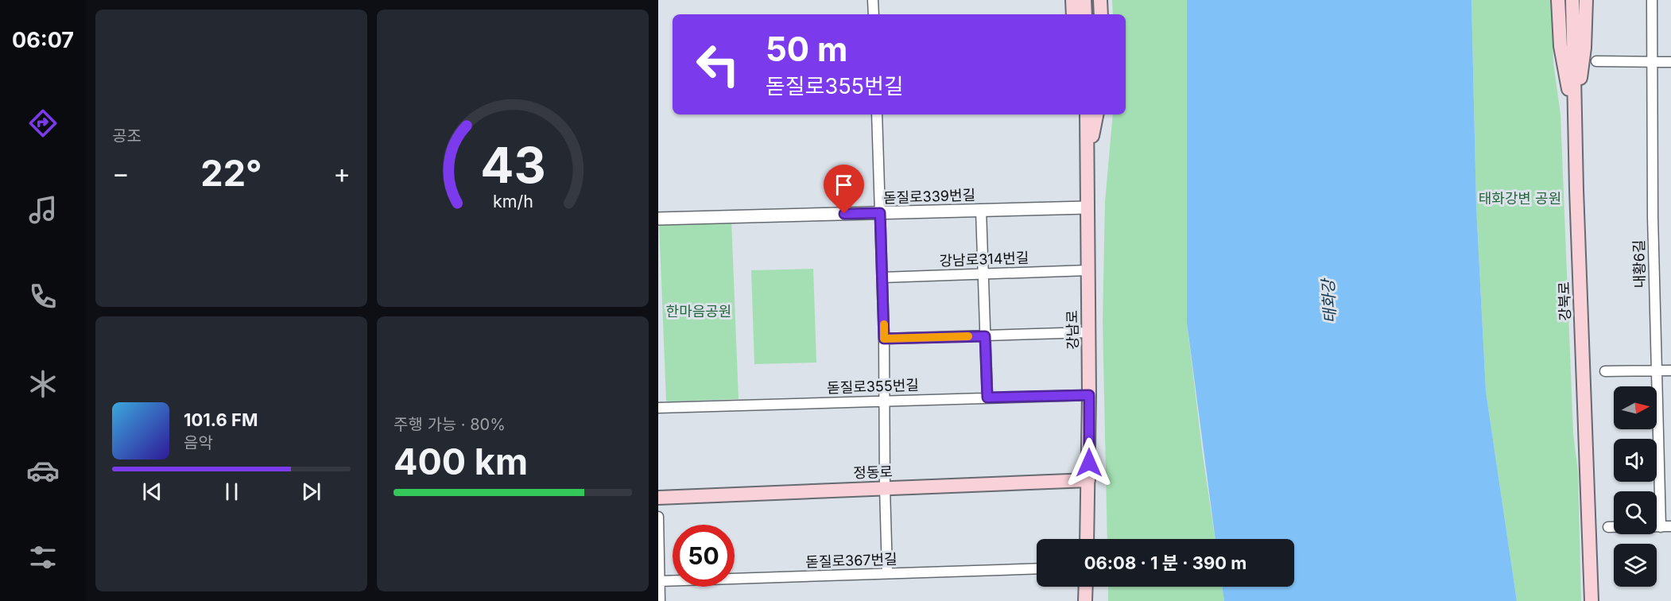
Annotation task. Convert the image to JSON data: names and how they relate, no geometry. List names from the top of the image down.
{
  "streets": {
    "main road": ["강북로", "강남로", "정동로"],
    "street": [
      "돋질로339번길",
      "강남로314번길",
      "내황6길",
      "돋질로355번길",
      "돋질로367번길"
    ]
  },
  "crossings": [
    ["돋질로339번길", "강남로"],
    ["강남로314번길", "강남로"],
    ["강남로", "돋질로355번길"],
    ["강남로", "정동로"]
  ],
  "water": ["태화강"],
  "parks": ["태화강변 공원", "한마음공원"],
  "north": "right",
  "page": {
    "tabs": "06:07",
    "tile": [
      "공조",
      ["주행 가능 · 80%", "400 km"]
    ],
    "turn": ["50 m", "돋질로355번길"],
    "heat": ["−", "22°", "+"],
    "song": ["101.6 FM", "음악"],
    "limit": "50",
    "trip": "06:08 · 1 분 · 390 m",
    "gauge": ["43", "km/h"]
  }
}
